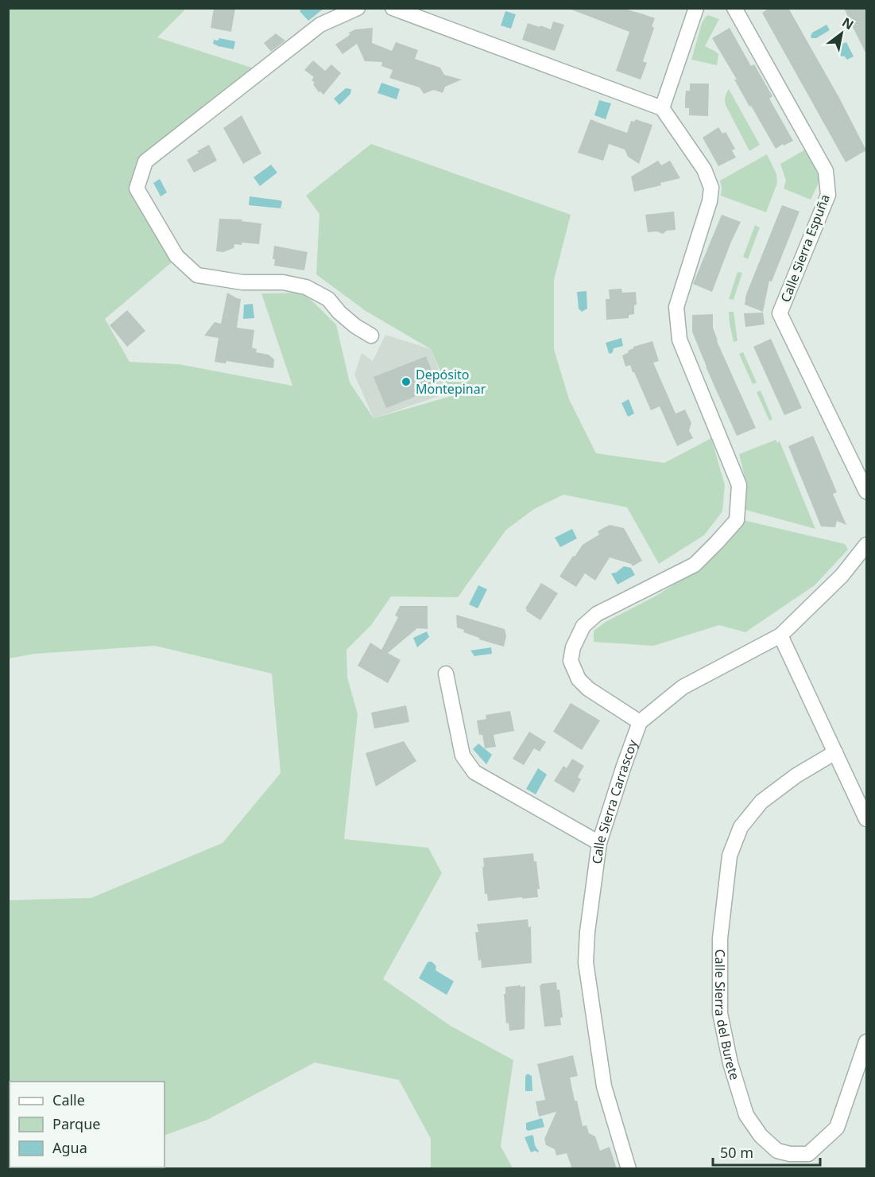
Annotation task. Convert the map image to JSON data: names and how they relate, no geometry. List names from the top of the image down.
{
  "streets": {
    "street": ["Calle Sierra Espuña", "Calle Sierra Carrascoy", "Calle Sierra del Burete"]
  },
  "places": ["Depósito Montepinar"],
  "legend": ["Calle", "Parque", "Agua"],
  "scale_bar": "50 m",
  "north": "top right"
}
